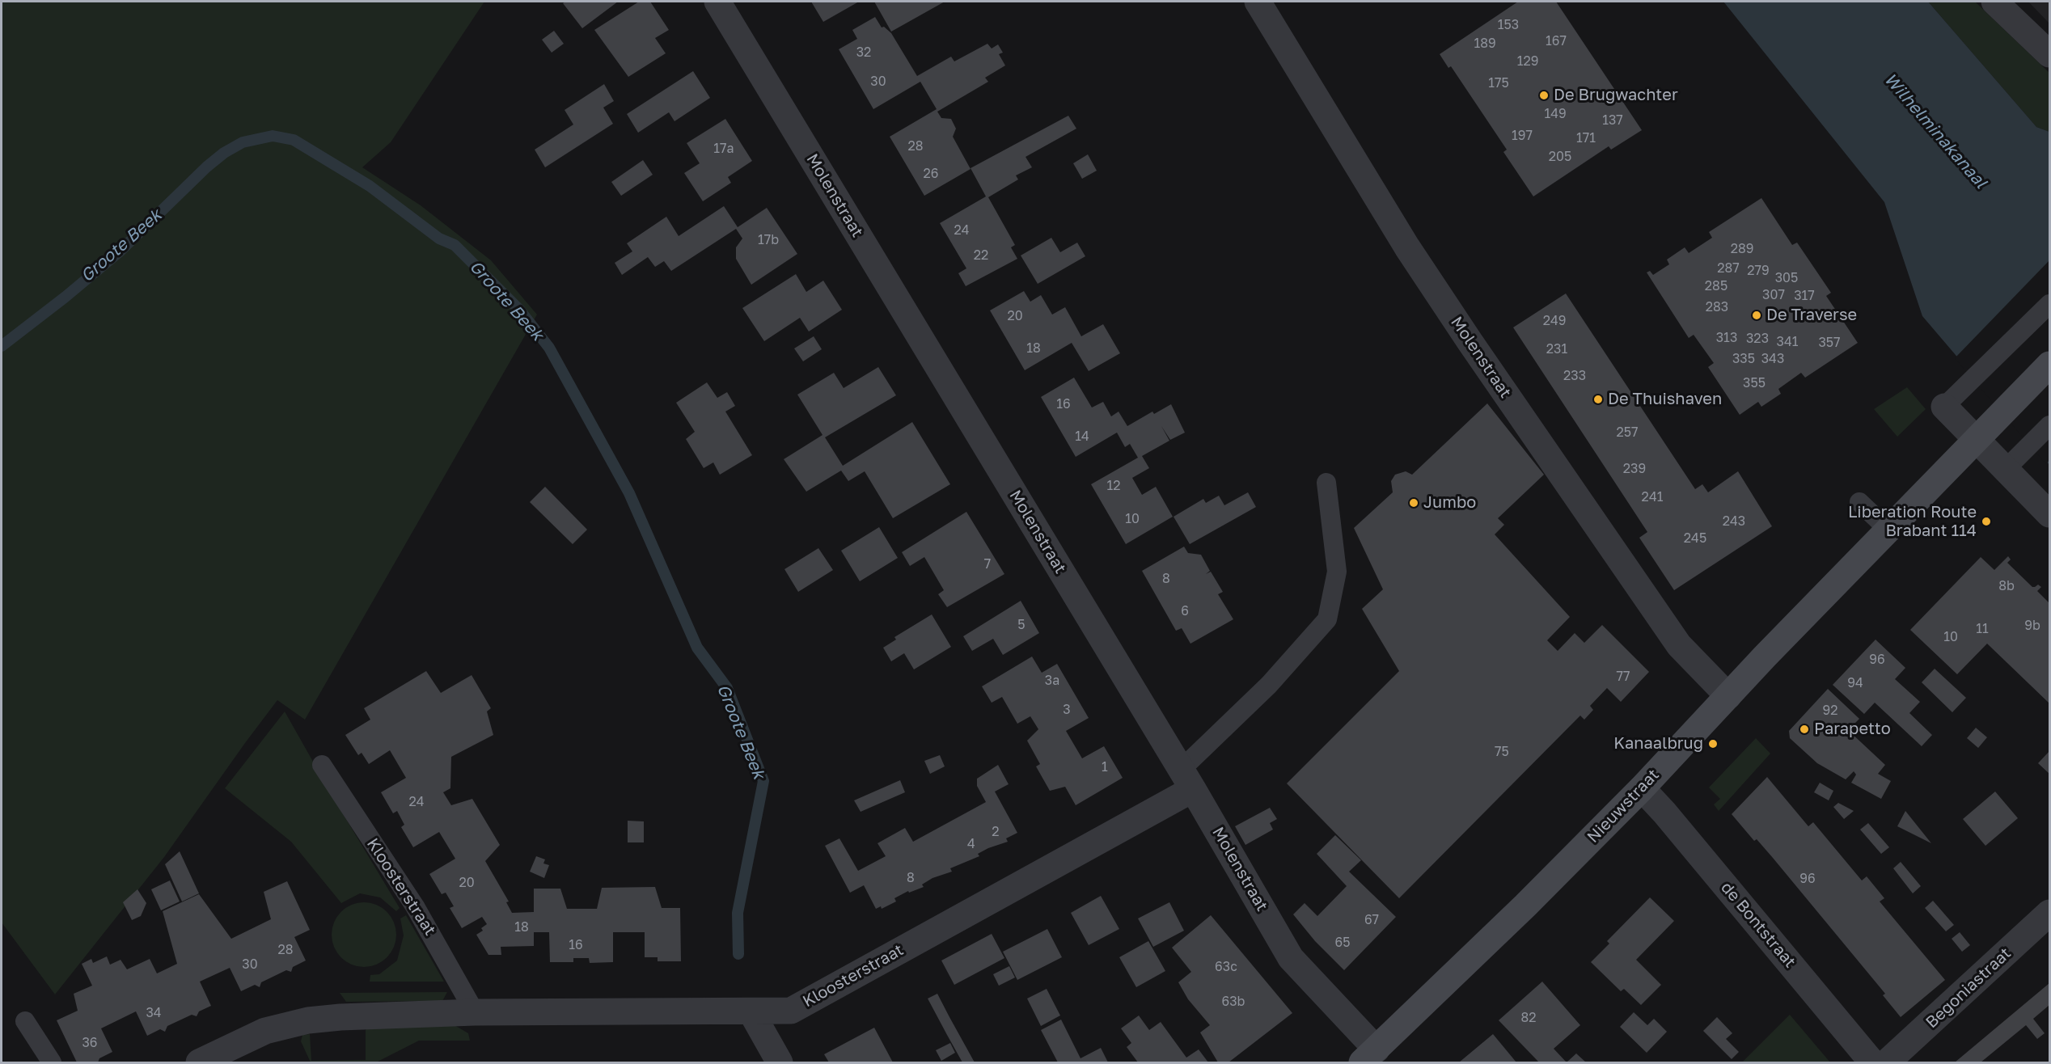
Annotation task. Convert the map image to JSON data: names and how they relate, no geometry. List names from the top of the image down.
{
  "streets": {
    "street": [
      "Molenstraat",
      "Nieuwstraat",
      "Kloosterstraat",
      "de Bontstraat",
      "Begoniastraat"
    ]
  },
  "crossings": [
    ["Molenstraat", "Nieuwstraat"],
    ["Molenstraat", "Kloosterstraat"],
    ["Nieuwstraat", "de Bontstraat"]
  ],
  "water": ["Wilhelminakanaal", "Groote Beek"],
  "places": [
    "De Brugwachter",
    "De Traverse",
    "De Thuishaven",
    "Jumbo",
    "Liberation Route Brabant 114",
    "Parapetto",
    "Kanaalbrug"
  ],
  "house_numbers": [
    "153",
    "167",
    "189",
    "32",
    "129",
    "30",
    "175",
    "149",
    "137",
    "197",
    "171",
    "28",
    "17a",
    "205",
    "26",
    "24",
    "17b",
    "289",
    "22",
    "287",
    "279",
    "305",
    "285",
    "307",
    "317",
    "283",
    "20",
    "249",
    "313",
    "323",
    "341",
    "357",
    "18",
    "231",
    "335",
    "343",
    "233",
    "355",
    "16",
    "257",
    "14",
    "239",
    "12",
    "241",
    "10",
    "243",
    "245",
    "7",
    "8",
    "8b",
    "6",
    "5",
    "9b",
    "11",
    "10",
    "96",
    "77",
    "3a",
    "94",
    "3",
    "92",
    "75",
    "1",
    "24",
    "2",
    "4",
    "8",
    "96",
    "20",
    "67",
    "18",
    "65",
    "16",
    "28",
    "30",
    "63c",
    "63b",
    "34",
    "82",
    "36"
  ]
}
